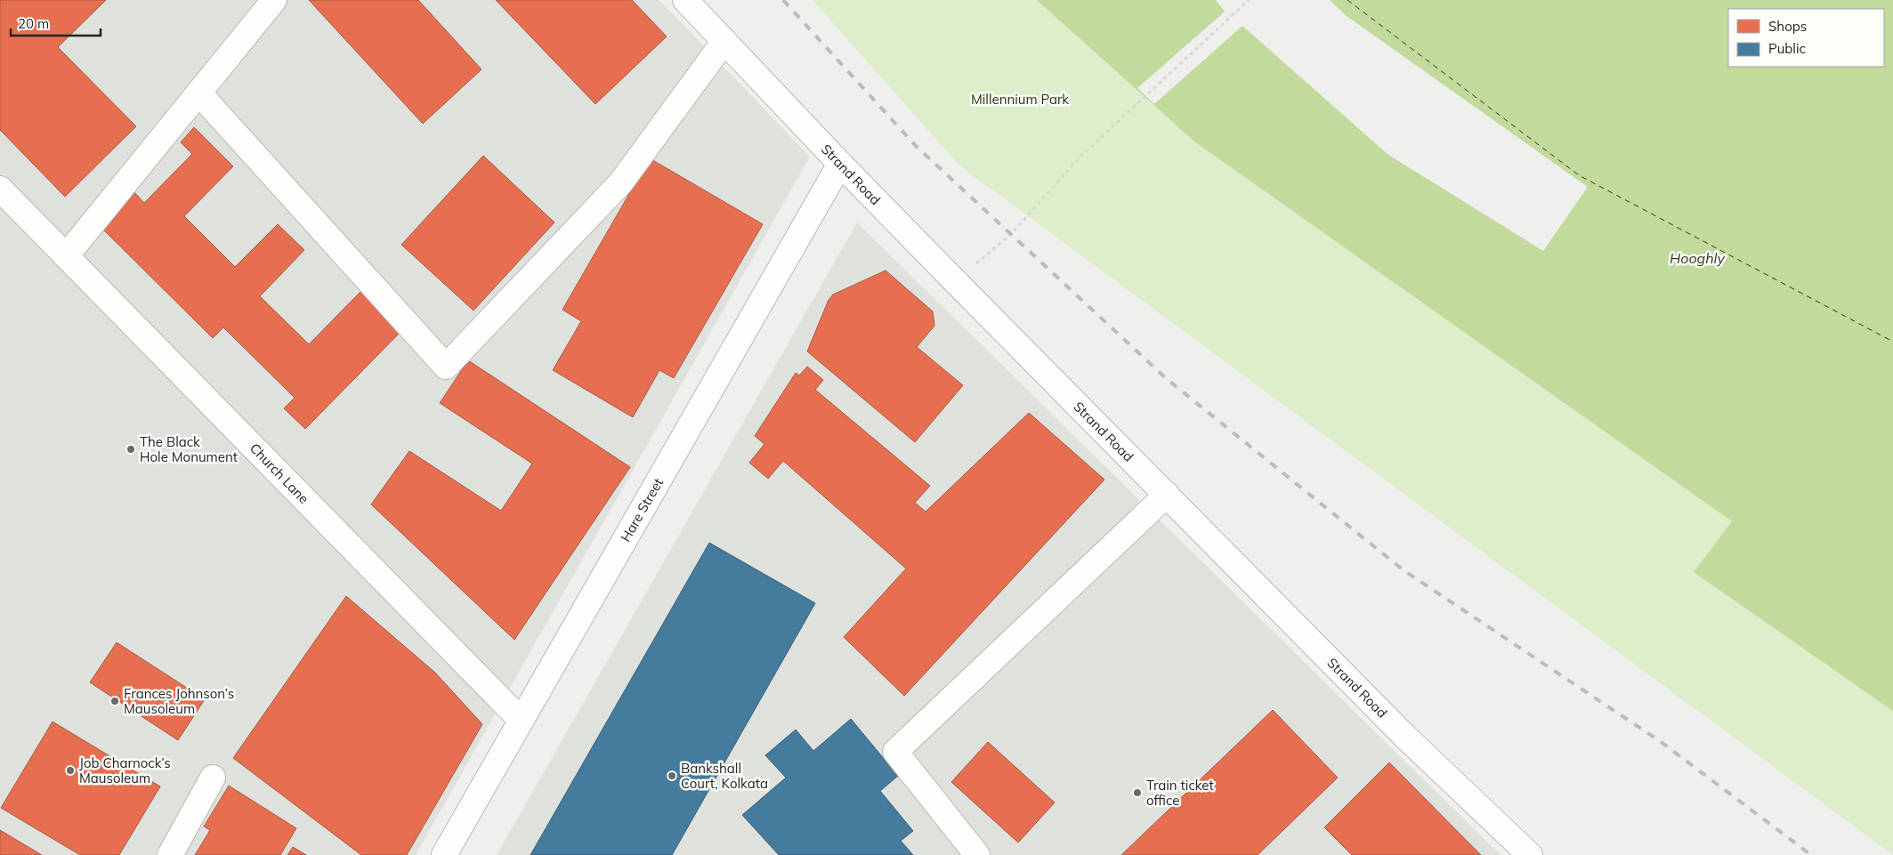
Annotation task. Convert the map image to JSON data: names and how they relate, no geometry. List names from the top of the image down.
{
  "streets": {
    "street": ["Strand Road", "Church Lane", "Hare Street"]
  },
  "crossings": [
    ["Strand Road", "Hare Street"],
    ["Church Lane", "Hare Street"]
  ],
  "water": ["Hooghly"],
  "parks": ["Millennium Park"],
  "places": [
    "The Black Hole Monument",
    "Frances Johnson’s Mausoleum",
    "Job Charnock’s Mausoleum",
    "Bankshall Court, Kolkata",
    "Train ticket office"
  ],
  "legend": ["Shops", "Public"],
  "scale_bar": "20 m"
}
